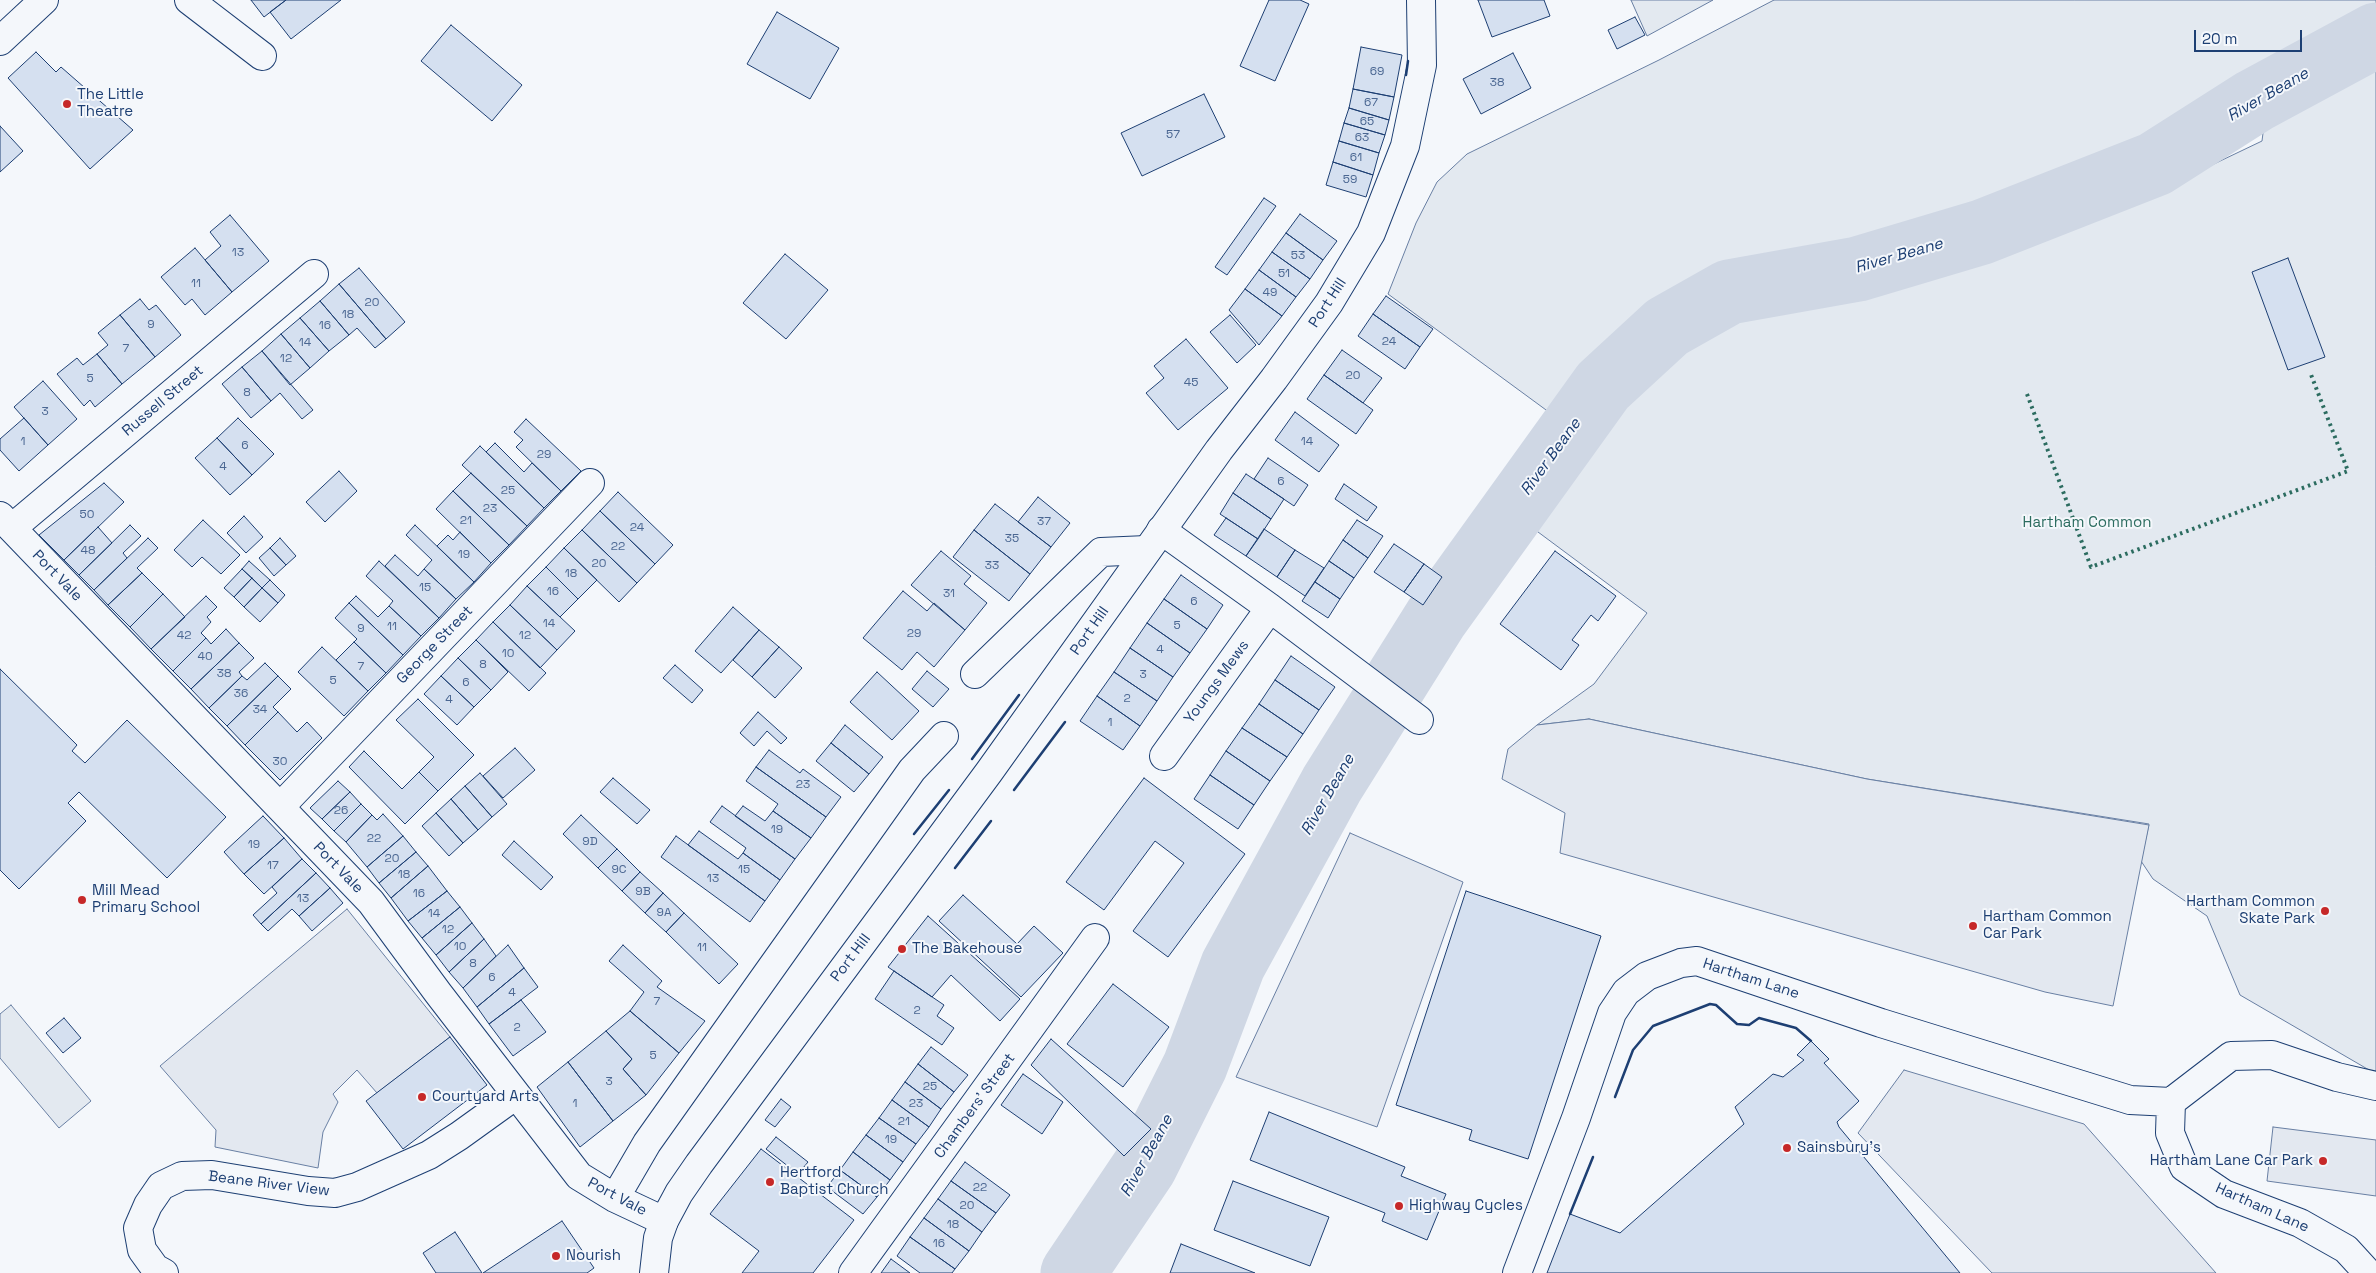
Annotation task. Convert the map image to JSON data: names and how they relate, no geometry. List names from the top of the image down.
{
  "streets": {
    "street": [
      "Port Hill",
      "Russell Street",
      "Port Vale",
      "George Street",
      "Youngs Mews",
      "Hartham Lane",
      "Chambers' Street",
      "Beane River View"
    ]
  },
  "crossings": [
    ["Port Hill", "Port Vale"],
    ["Russell Street", "Port Vale"],
    ["Port Vale", "George Street"],
    ["Port Vale", "Beane River View"]
  ],
  "water": ["River Beane"],
  "parks": ["Hartham Common"],
  "places": [
    "The Little Theatre",
    "Mill Mead Primary School",
    "Hartham Common Skate Park",
    "Hartham Common Car Park",
    "The Bakehouse",
    "Courtyard Arts",
    "Sainsbury's",
    "Hartham Lane Car Park",
    "Hertford Baptist Church",
    "Highway Cycles",
    "Nourish"
  ],
  "house_numbers": [
    "69",
    "38",
    "67",
    "65",
    "57",
    "63",
    "61",
    "59",
    "13",
    "53",
    "51",
    "11",
    "49",
    "20",
    "18",
    "9",
    "16",
    "24",
    "14",
    "7",
    "12",
    "20",
    "5",
    "45",
    "8",
    "3",
    "1",
    "14",
    "6",
    "29",
    "4",
    "6",
    "25",
    "23",
    "50",
    "21",
    "37",
    "24",
    "35",
    "22",
    "48",
    "19",
    "20",
    "33",
    "18",
    "15",
    "16",
    "31",
    "6",
    "14",
    "5",
    "11",
    "9",
    "29",
    "42",
    "12",
    "4",
    "10",
    "40",
    "8",
    "7",
    "38",
    "3",
    "5",
    "6",
    "36",
    "2",
    "4",
    "34",
    "1",
    "30",
    "23",
    "26",
    "19",
    "22",
    "9D",
    "19",
    "20",
    "17",
    "9C",
    "15",
    "18",
    "13",
    "9B",
    "16",
    "13",
    "9A",
    "14",
    "12",
    "10",
    "11",
    "8",
    "6",
    "4",
    "7",
    "2",
    "2",
    "5",
    "3",
    "25",
    "1",
    "23",
    "21",
    "19",
    "22",
    "20",
    "18",
    "16"
  ],
  "scale_bar": "20 m"
}
